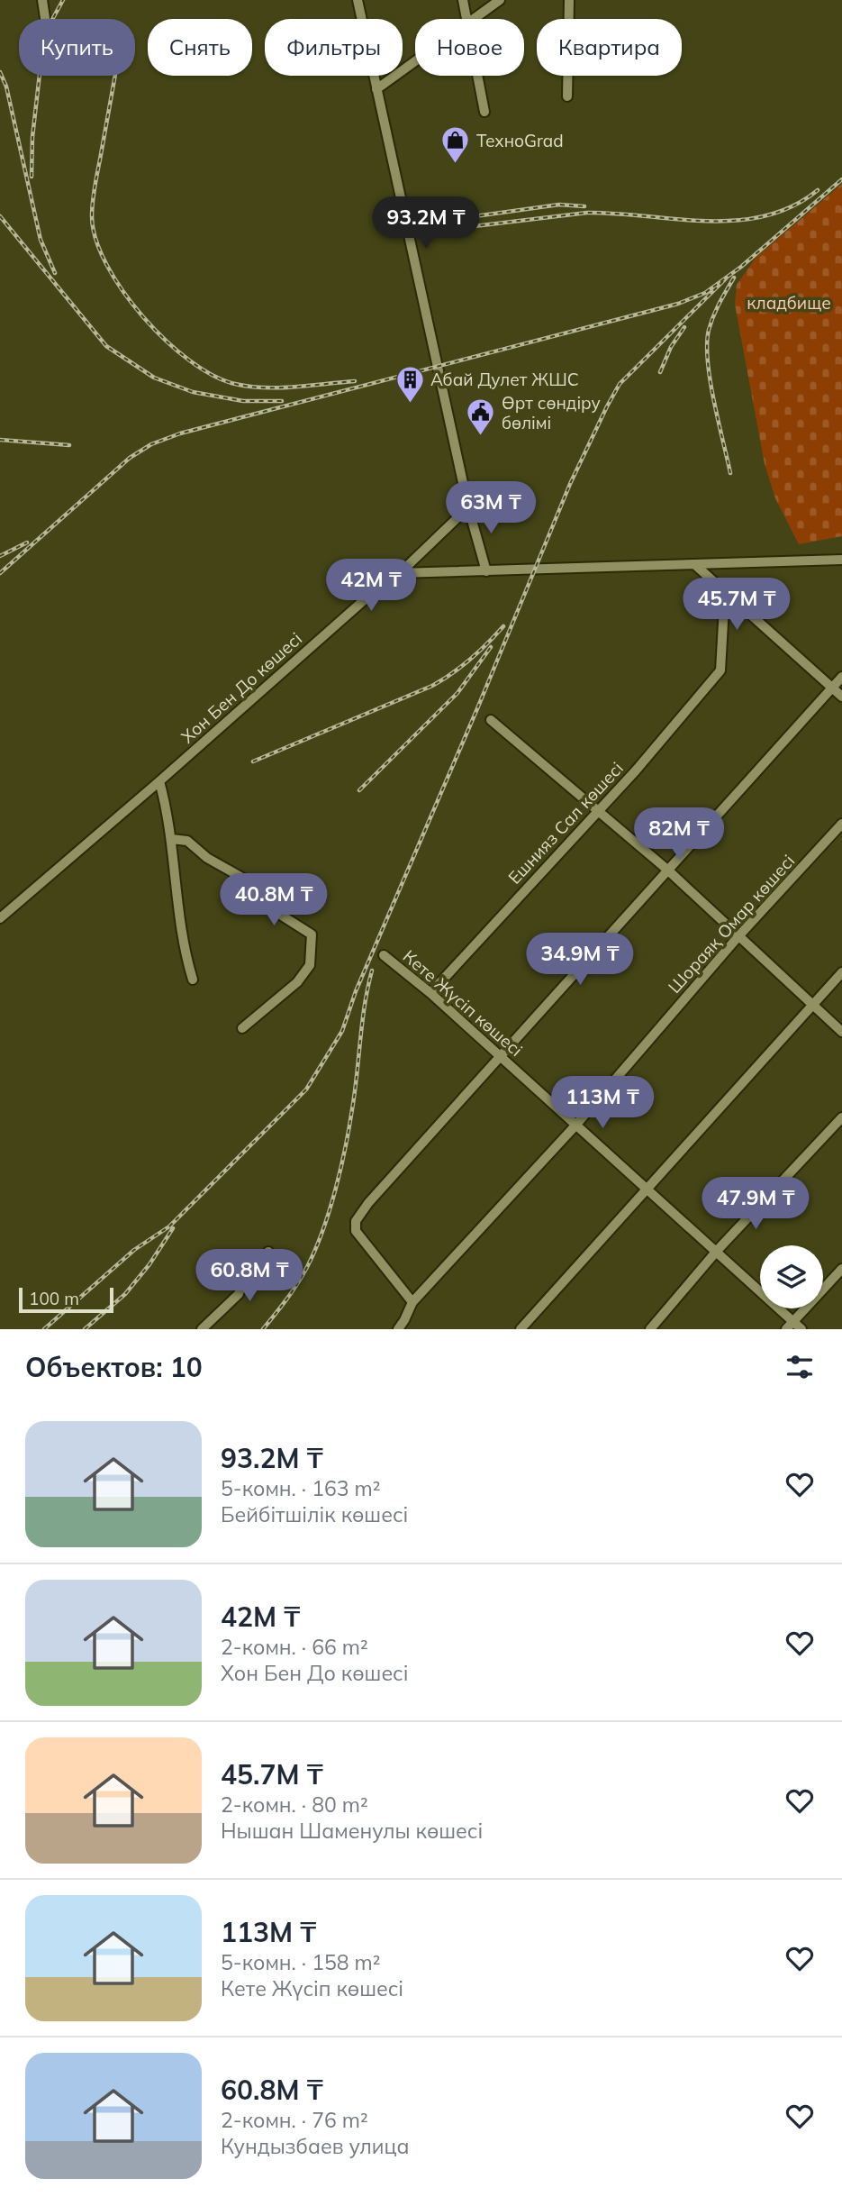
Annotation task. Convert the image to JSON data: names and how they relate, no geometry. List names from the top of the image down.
{
  "streets": {
    "street": [
      "Хон Бен До көшесі",
      "Ешнияз Сал көшесі",
      "Шораяқ Омар көшесі",
      "Кете Жүсіп көшесі"
    ]
  },
  "crossings": [
    ["Ешнияз Сал көшесі", "Кете Жүсіп көшесі"],
    ["Шораяқ Омар көшесі", "Кете Жүсіп көшесі"]
  ],
  "parks": ["кладбище"],
  "places": {
    "shop": ["ТехноGrad"],
    "building": ["Абай Дулет ЖШС"],
    "public building": ["Өрт сөндіру бөлімі"]
  },
  "scale_bar": "100 m",
  "page": {
    "chip": [
      "Купить",
      "Снять",
      "Фильтры",
      "Новое",
      "Квартира"
    ],
    "price": [
      "93.2M ₸",
      "63M ₸",
      "42M ₸",
      "45.7M ₸",
      "82M ₸",
      "40.8M ₸",
      "34.9M ₸",
      "113M ₸",
      "47.9M ₸",
      "60.8M ₸"
    ],
    "scale": "100 m",
    "heading": "Объектов: 10",
    "list": [
      {
        "name": "93.2M ₸",
        "note": "5-комн. · 163 m² · Бейбітшілік көшесі"
      },
      {
        "name": "42M ₸",
        "note": "2-комн. · 66 m² · Хон Бен До көшесі"
      },
      {
        "name": "45.7M ₸",
        "note": "2-комн. · 80 m² · Нышан Шаменулы көшесі"
      },
      {
        "name": "113M ₸",
        "note": "5-комн. · 158 m² · Кете Жүсіп көшесі"
      },
      {
        "name": "60.8M ₸",
        "note": "2-комн. · 76 m² · Кундызбаев улица"
      }
    ]
  }
}
